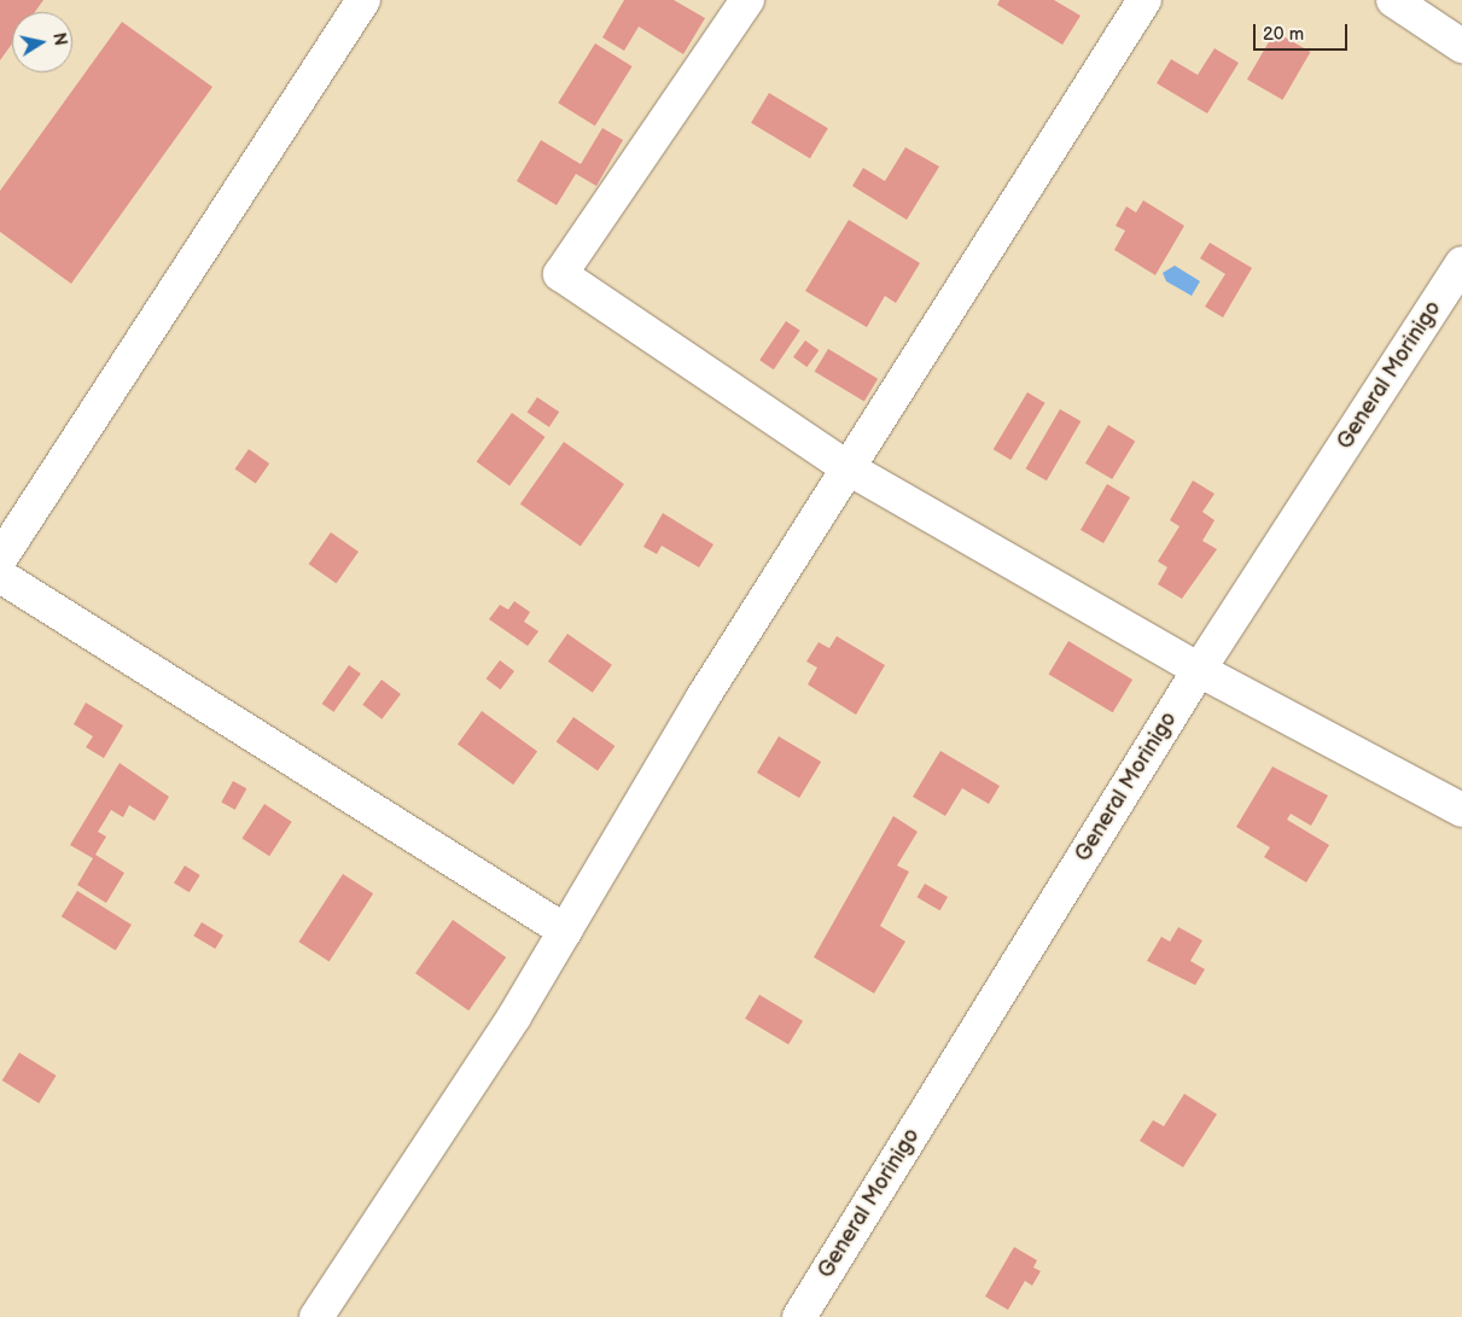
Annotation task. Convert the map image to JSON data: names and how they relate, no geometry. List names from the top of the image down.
{
  "streets": {
    "street": ["General Morinigo"]
  },
  "scale_bar": "20 m",
  "north": "right"
}
